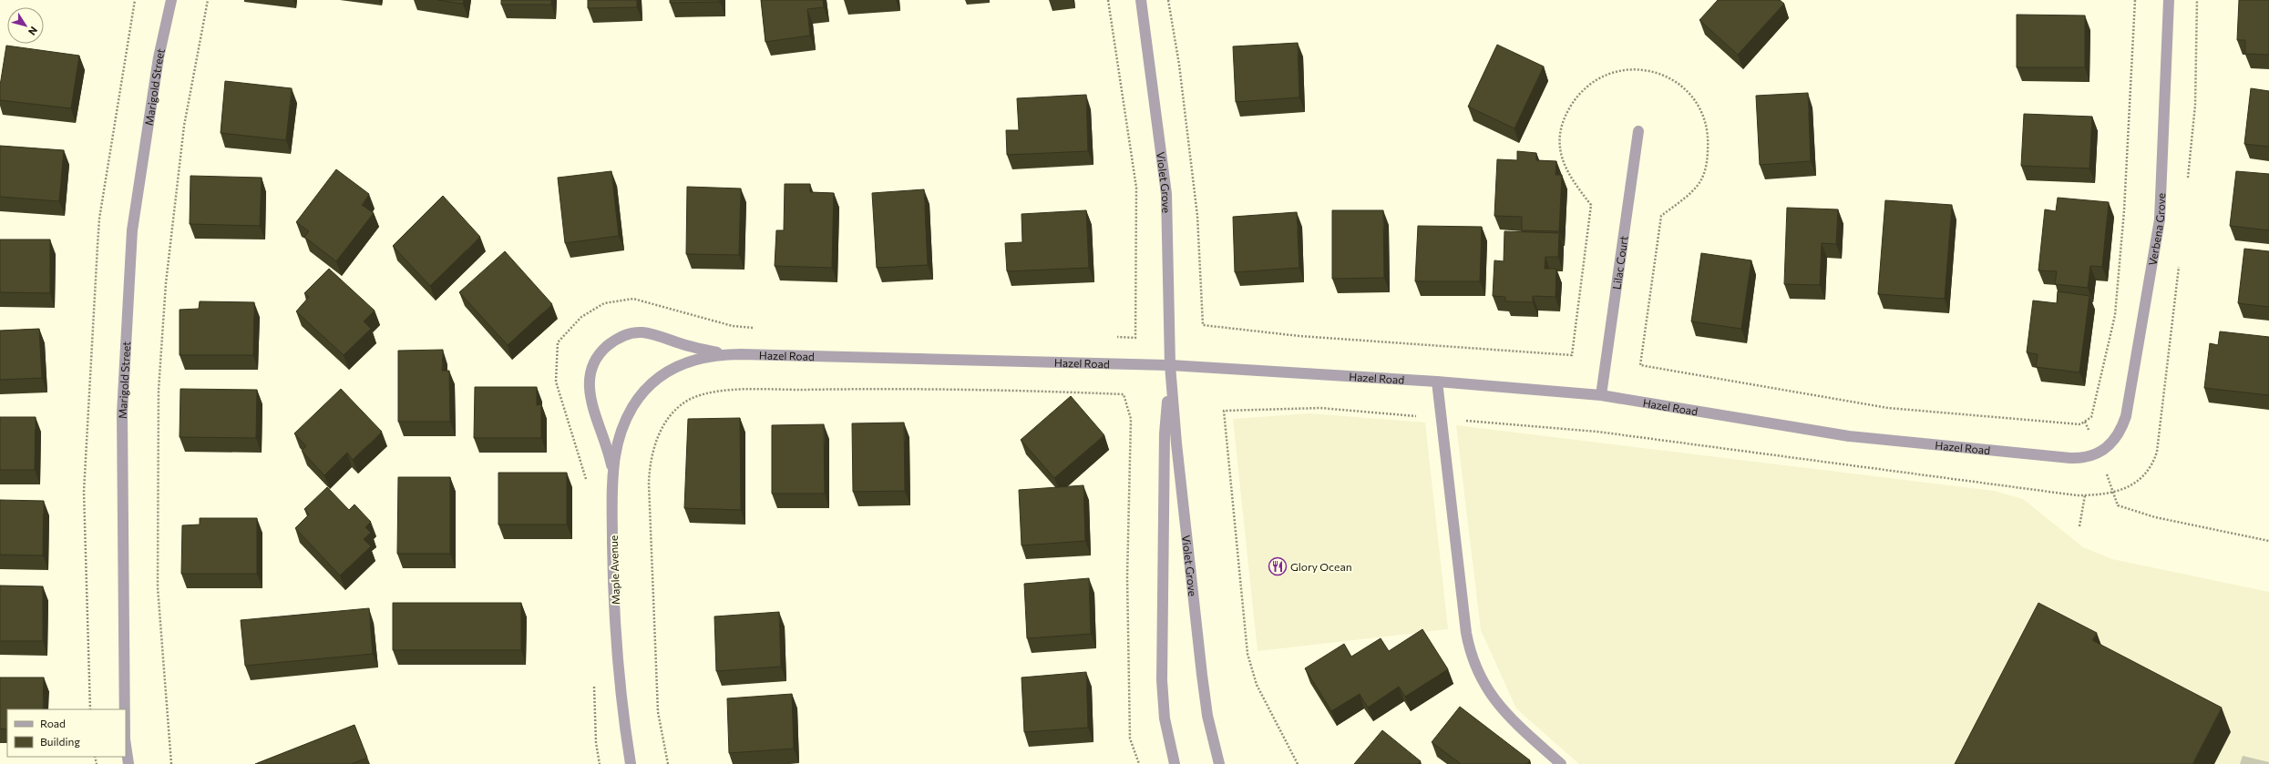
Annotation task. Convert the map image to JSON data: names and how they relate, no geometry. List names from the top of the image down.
{
  "streets": {
    "street": [
      "Marigold Street",
      "Violet Grove",
      "Verbena Grove",
      "Lilac Court",
      "Hazel Road",
      "Maple Avenue"
    ]
  },
  "crossings": [
    ["Violet Grove", "Hazel Road"],
    ["Verbena Grove", "Hazel Road"],
    ["Lilac Court", "Hazel Road"],
    ["Hazel Road", "Maple Avenue"]
  ],
  "places": {
    "restaurant": ["Glory Ocean"]
  },
  "legend": ["Road", "Building"],
  "north": "bottom right"
}
